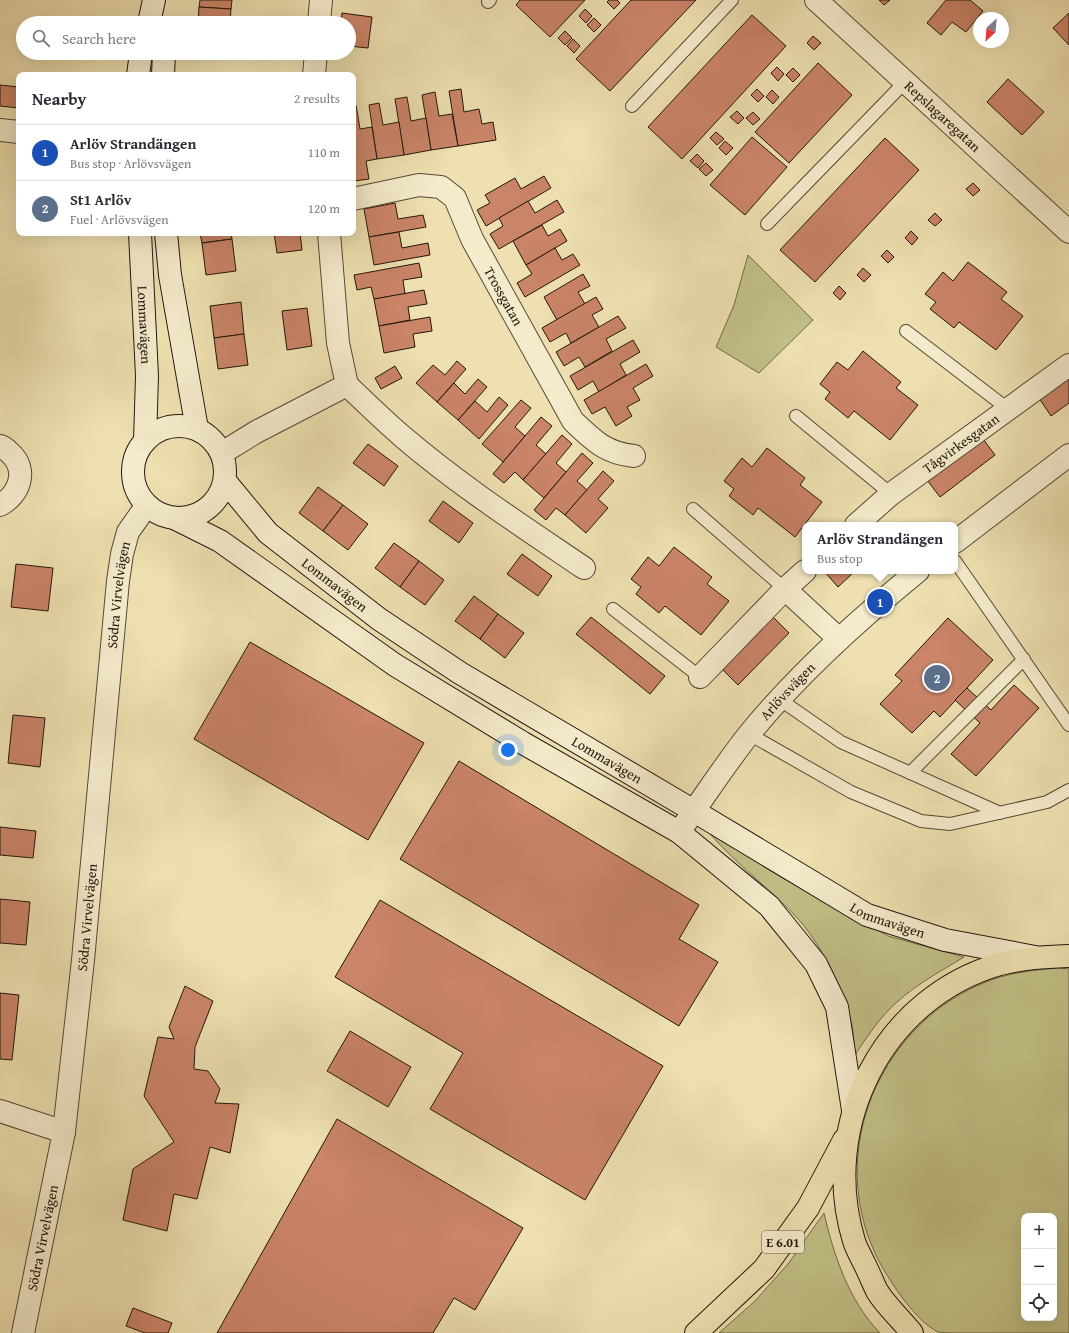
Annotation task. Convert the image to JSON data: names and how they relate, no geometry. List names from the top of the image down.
{
  "streets": {
    "highway": ["E 6.01"],
    "street": [
      "Repslagaregatan",
      "Trossgatan",
      "Lommavägen",
      "Tågvirkesgatan",
      "Södra Virvelvägen",
      "Arlövsvägen"
    ]
  },
  "crossings": [
    ["Lommavägen", "Södra Virvelvägen"],
    ["Lommavägen", "Arlövsvägen"]
  ],
  "north": "bottom left",
  "page": {
    "search": "Search here",
    "heading": ["Nearby", "2 results"],
    "list": [
      {
        "mark": "1",
        "name": "Arlöv Strandängen",
        "note": "Bus stop · Arlövsvägen",
        "value": "110 m"
      },
      {
        "mark": "2",
        "name": "St1 Arlöv",
        "note": "Fuel · Arlövsvägen",
        "value": "120 m"
      }
    ],
    "popup": ["Arlöv Strandängen", "Bus stop"],
    "pins": ["1", "2"],
    "map_buttons": ["+", "−"]
  }
}
